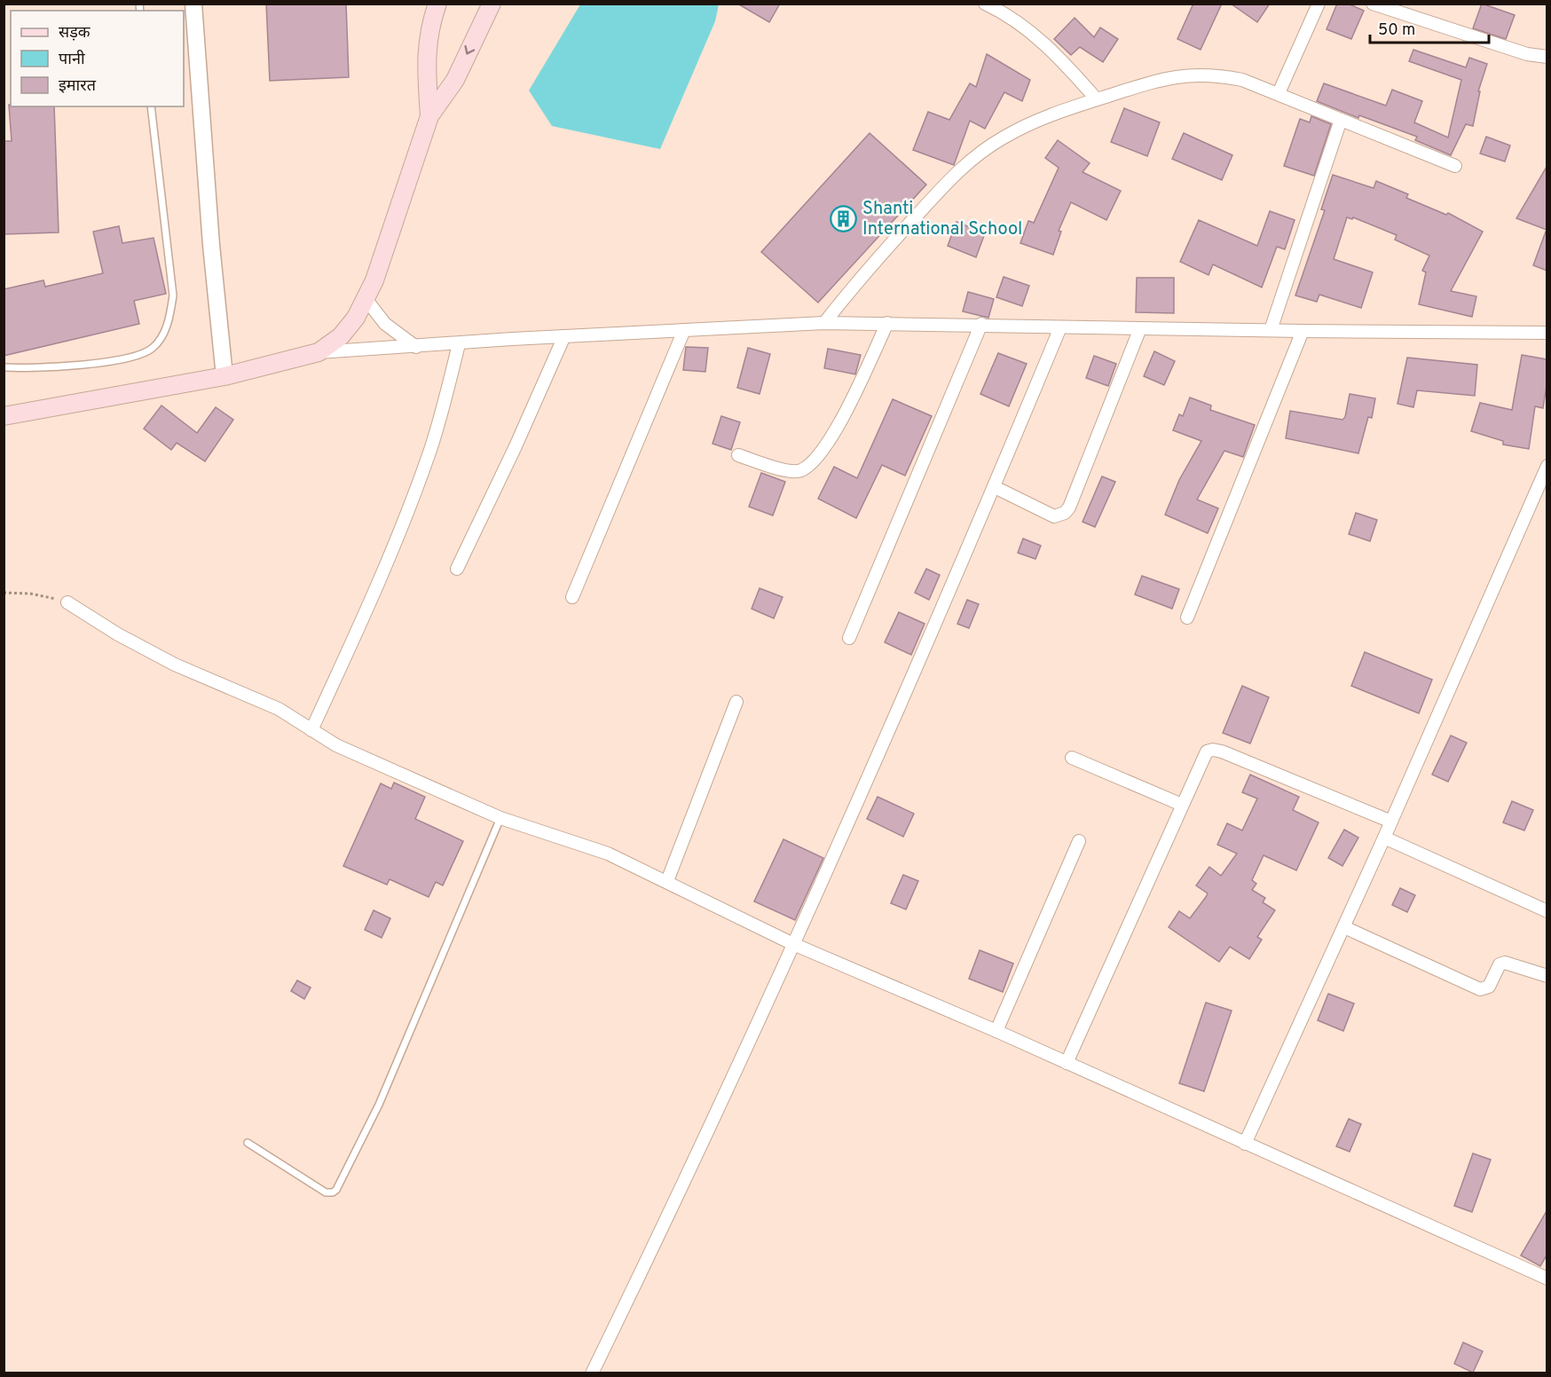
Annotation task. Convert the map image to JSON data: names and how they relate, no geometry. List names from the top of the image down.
{
  "places": {
    "building": ["Shanti International School"]
  },
  "legend": ["सड़क", "पानी", "इमारत"],
  "scale_bar": "50 m"
}
